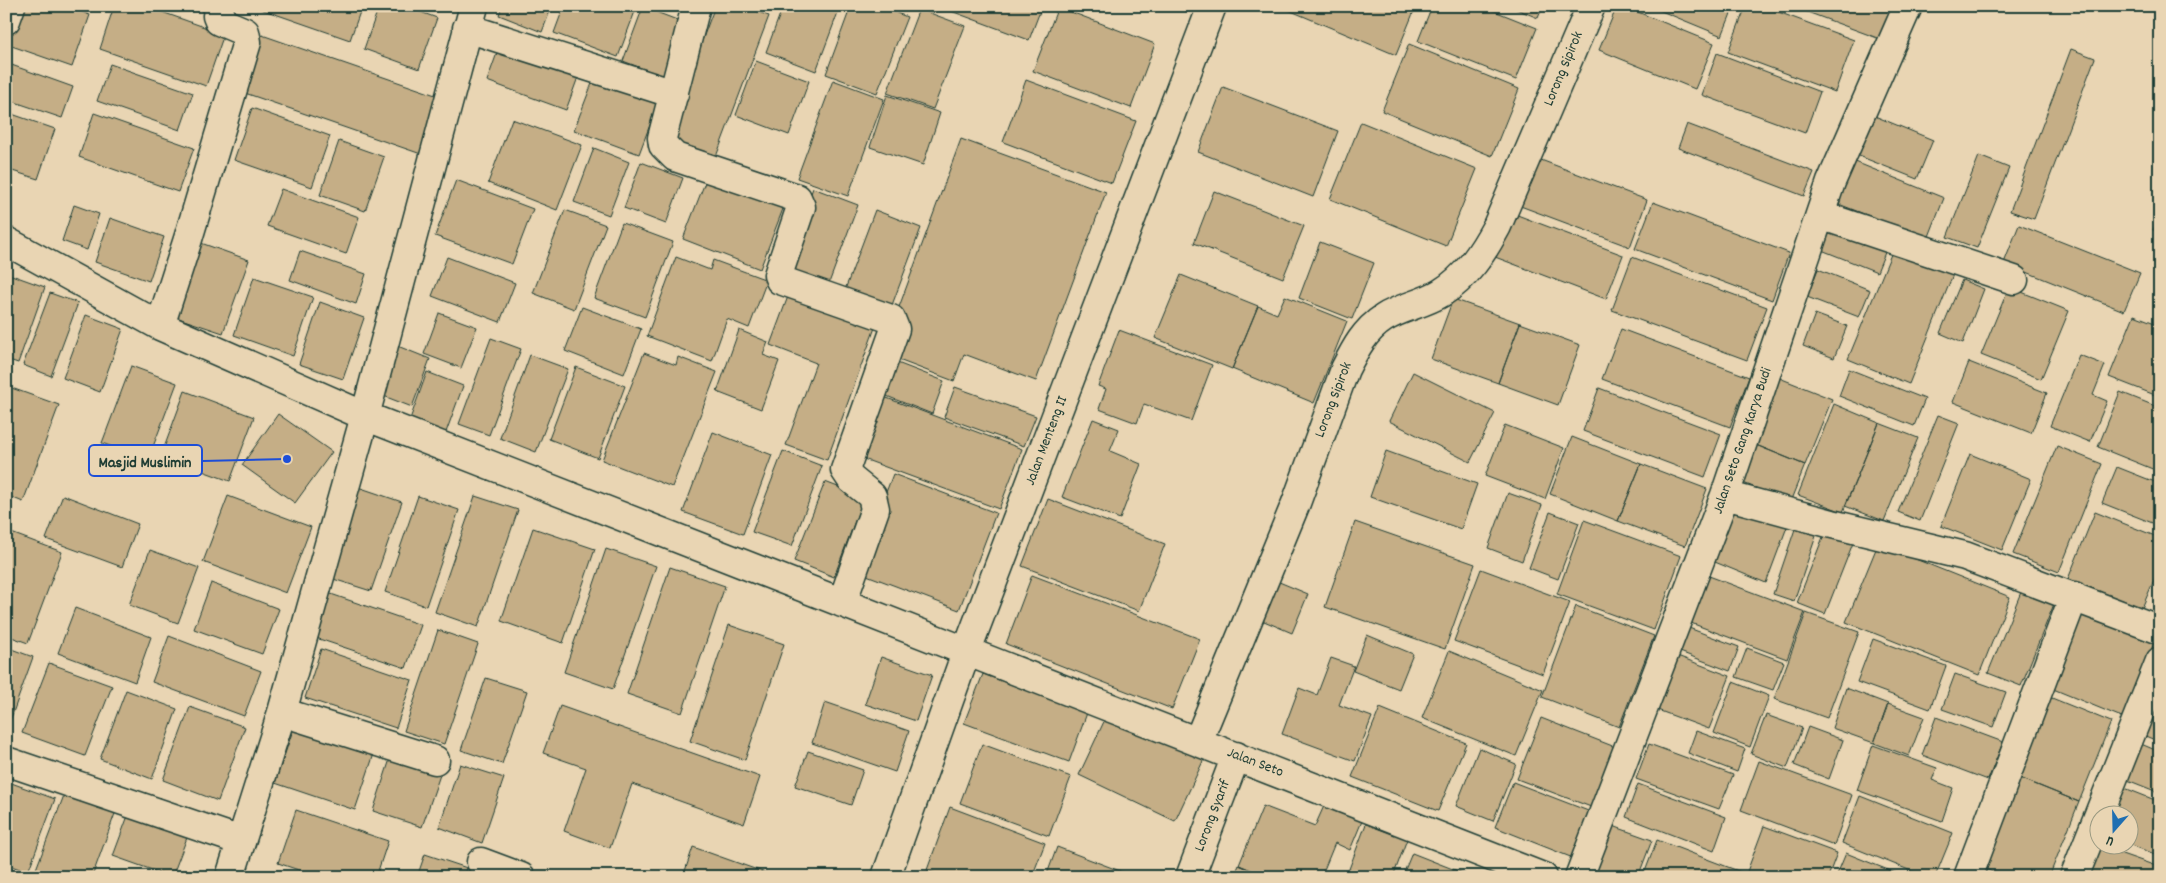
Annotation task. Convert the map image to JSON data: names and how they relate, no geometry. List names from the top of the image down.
{
  "streets": {
    "street": [
      "Lorong Sipirok",
      "Jalan Menteng II",
      "Jalan Seto Gang Karya Budi",
      "Jalan Seto",
      "Lorong Syarif"
    ]
  },
  "crossings": [
    ["Lorong Sipirok", "Jalan Seto"],
    ["Jalan Menteng II", "Jalan Seto"],
    ["Jalan Seto", "Lorong Syarif"]
  ],
  "places": ["Masjid Muslimin"],
  "north": "bottom"
}
